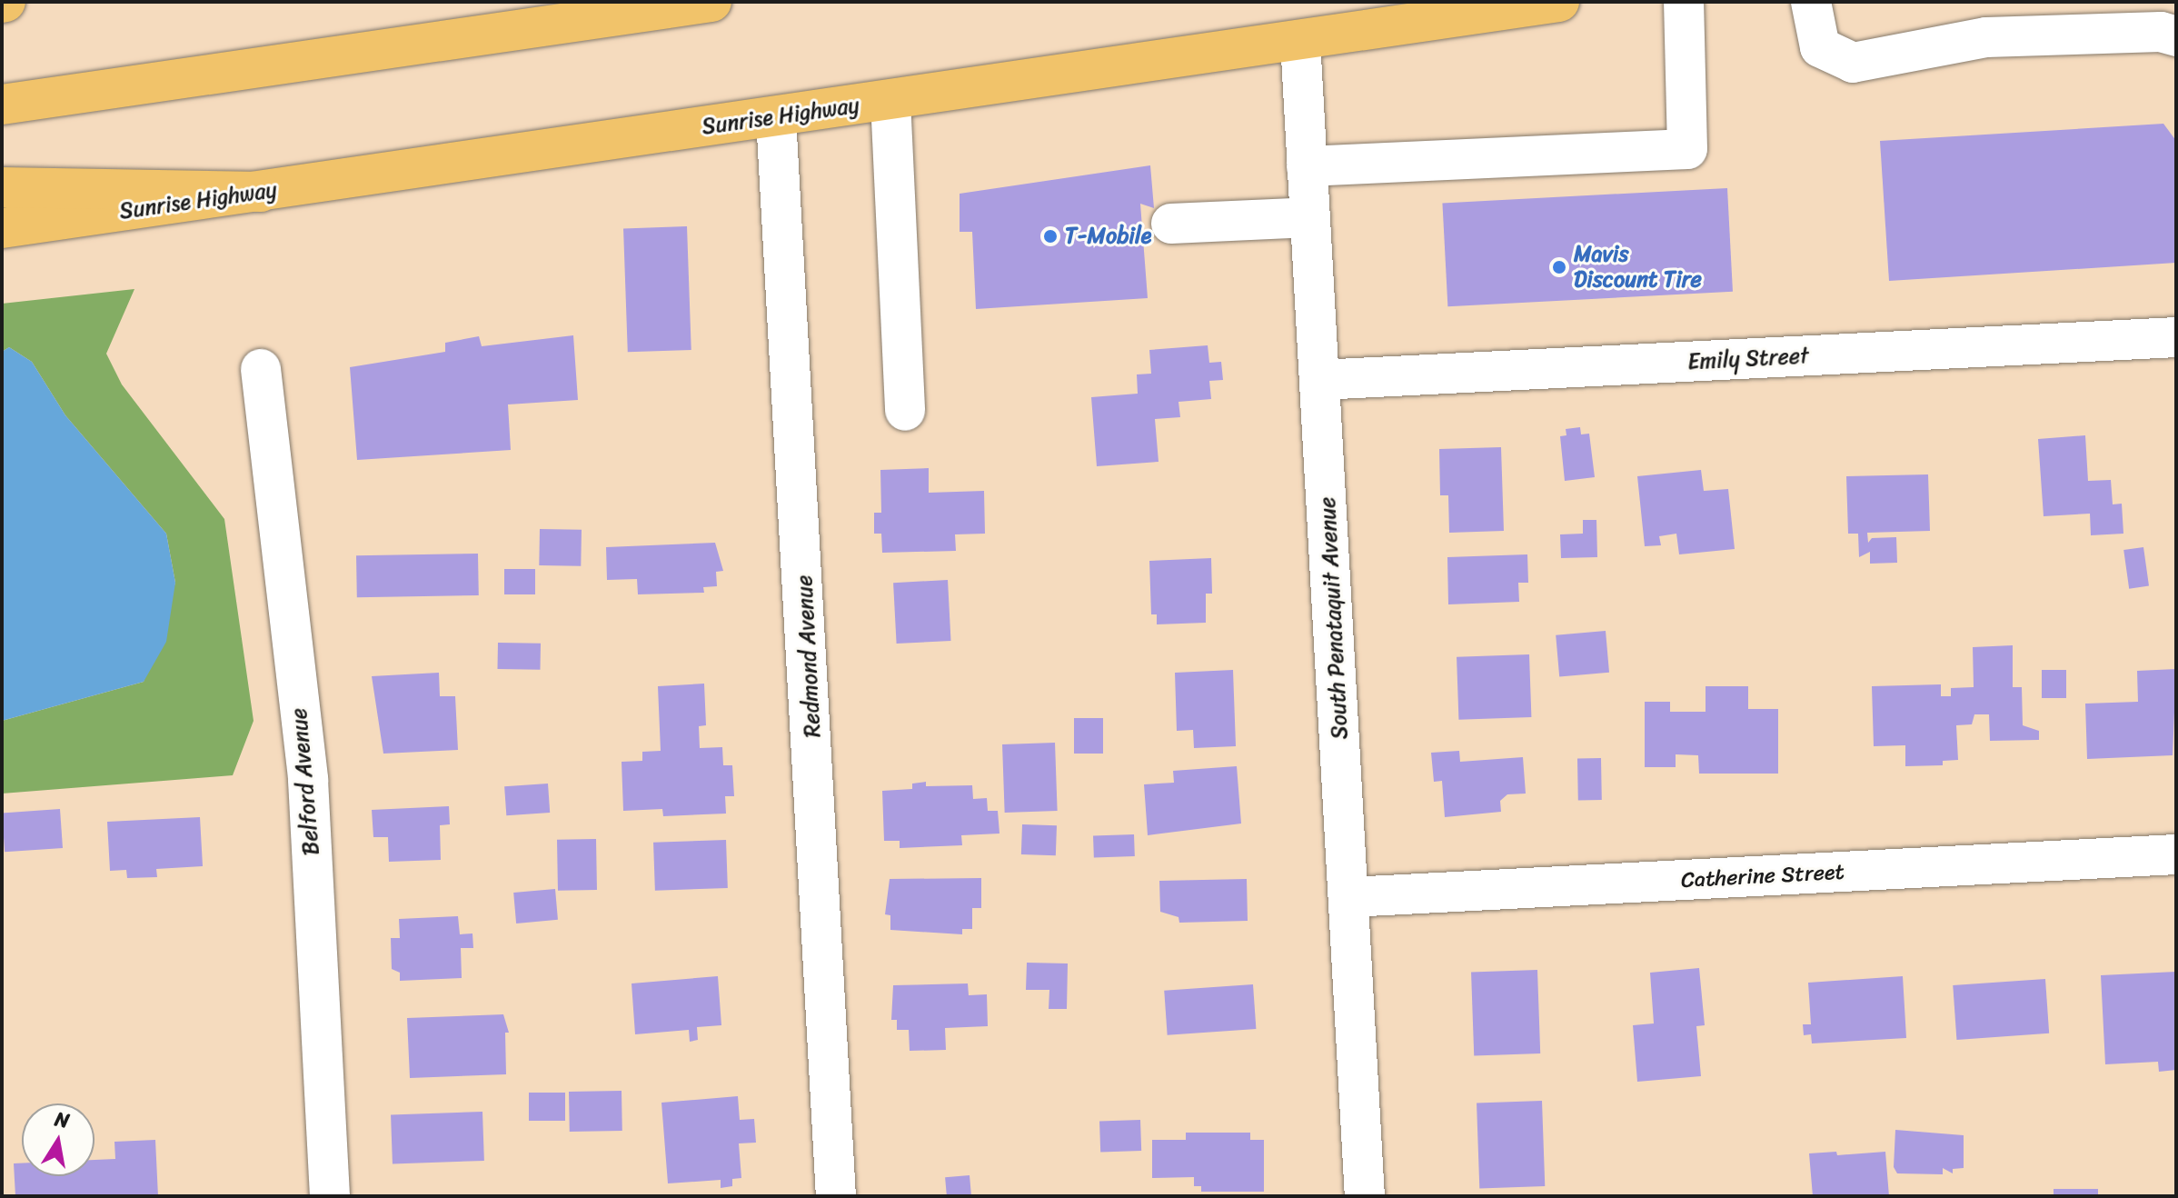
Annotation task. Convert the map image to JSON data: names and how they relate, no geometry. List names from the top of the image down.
{
  "streets": {
    "main road": ["Sunrise Highway"],
    "street": [
      "Emily Street",
      "South Penataquit Avenue",
      "Redmond Avenue",
      "Belford Avenue",
      "Catherine Street"
    ]
  },
  "crossings": [
    ["Sunrise Highway", "South Penataquit Avenue"],
    ["Sunrise Highway", "Redmond Avenue"],
    ["Emily Street", "South Penataquit Avenue"],
    ["South Penataquit Avenue", "Catherine Street"]
  ],
  "places": ["T-Mobile", "Mavis Discount Tire"],
  "north": "top"
}
